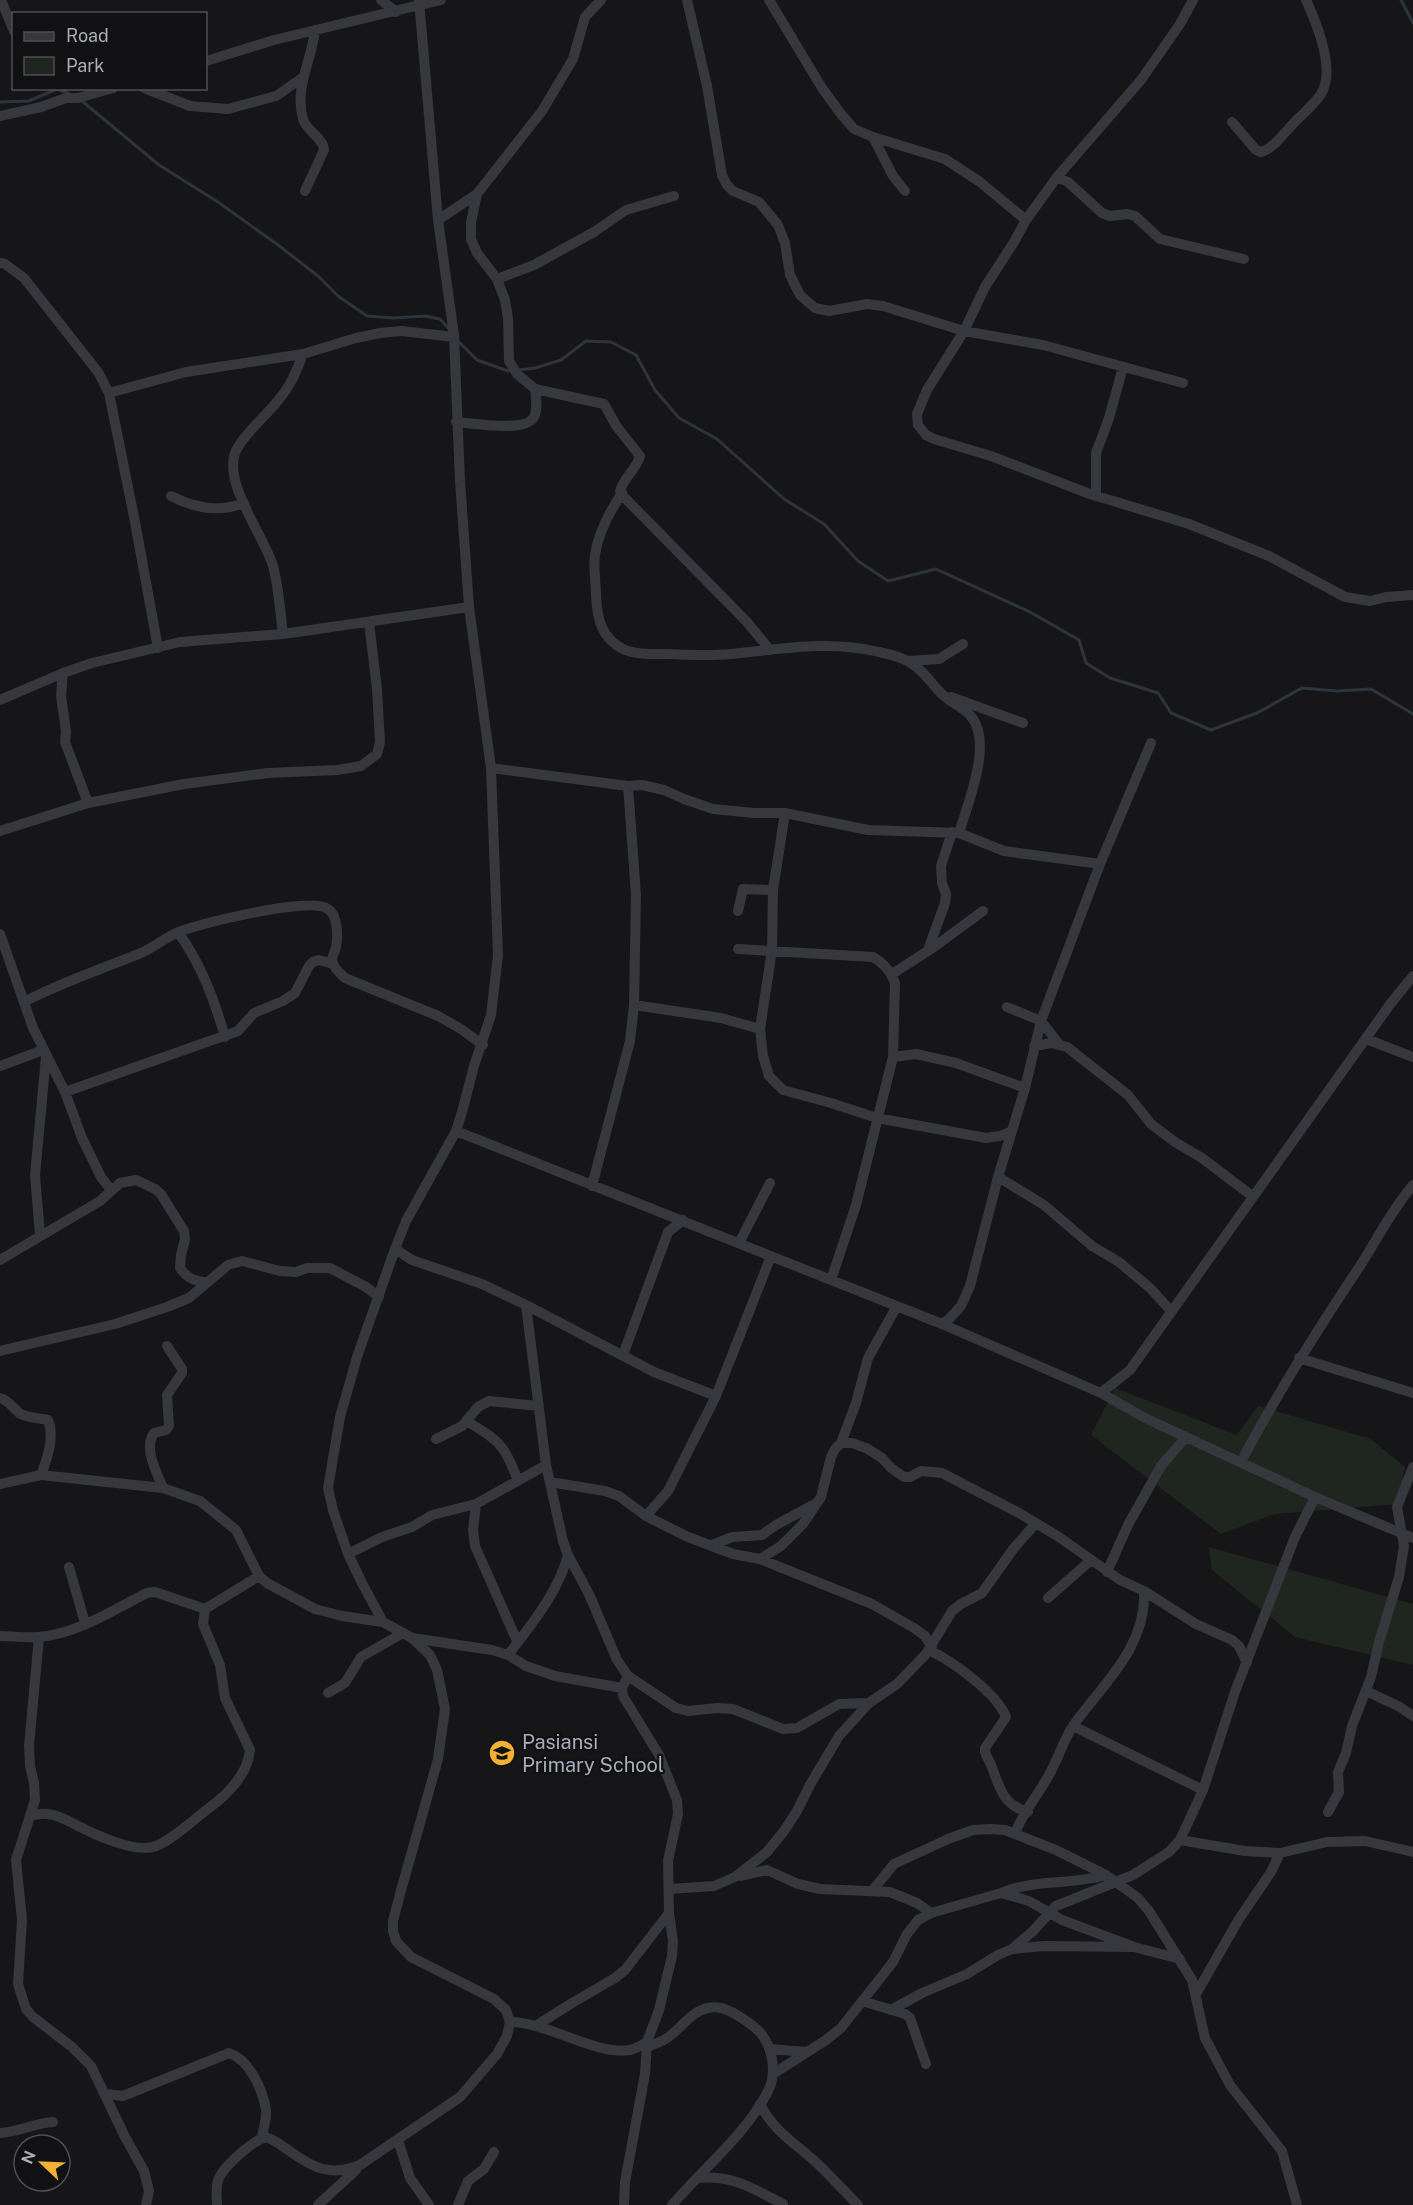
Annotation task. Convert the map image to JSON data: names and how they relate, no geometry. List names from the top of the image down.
{
  "places": {
    "school or university": ["Pasiansi Primary School"]
  },
  "legend": ["Road", "Park"],
  "north": "top left"
}
